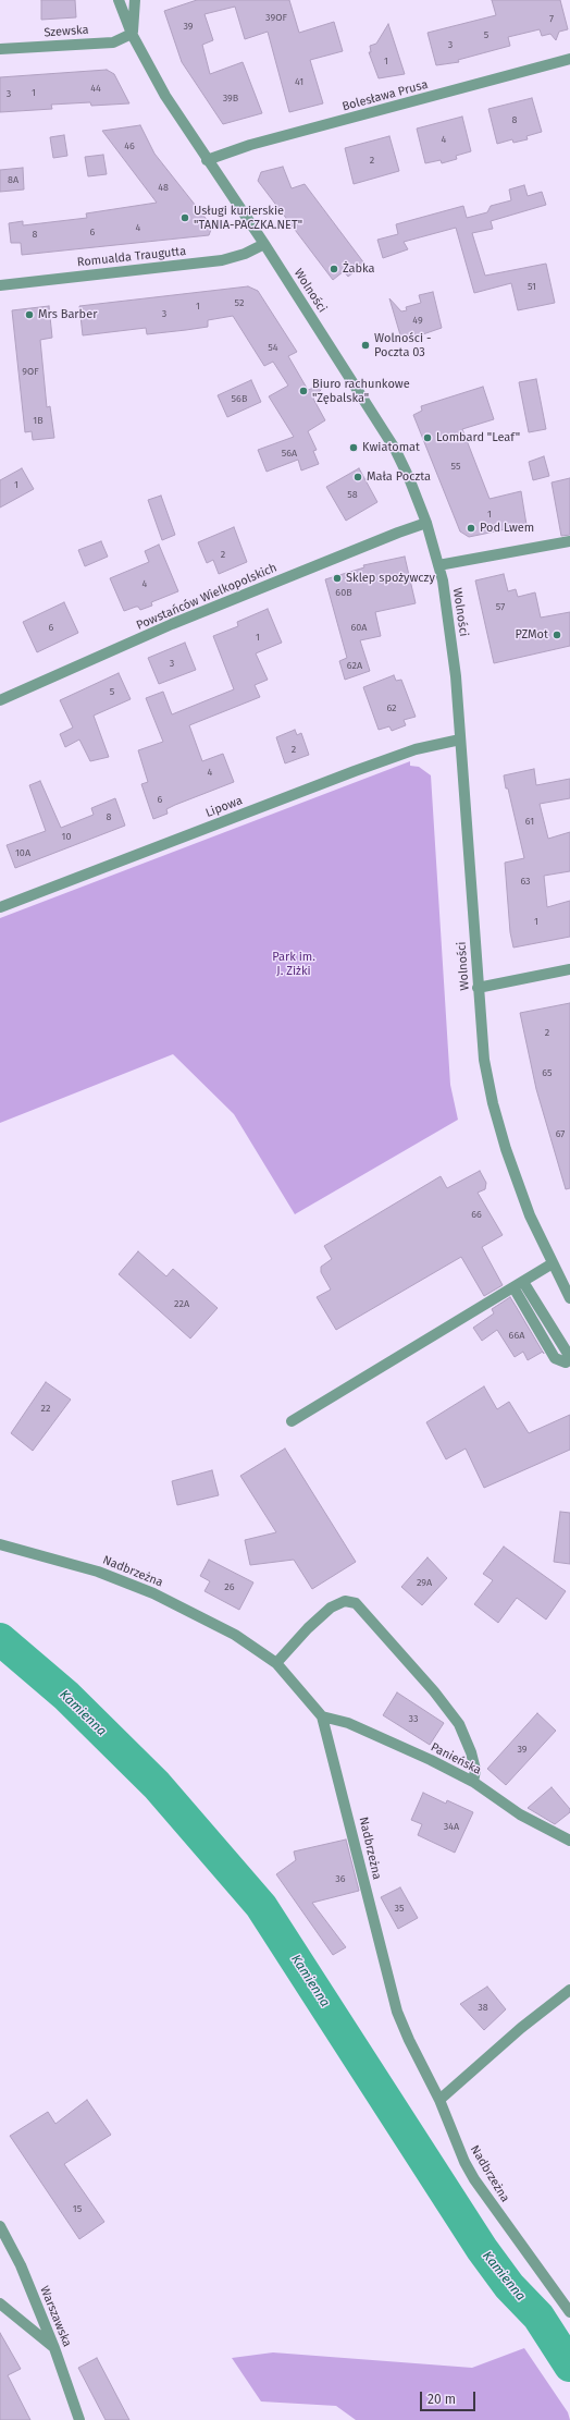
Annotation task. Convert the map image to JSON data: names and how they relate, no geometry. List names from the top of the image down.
{
  "streets": {
    "street": [
      "Szewska",
      "Bolesława Prusa",
      "Romualda Traugutta",
      "Wolności",
      "Powstańców Wielkopolskich",
      "Lipowa",
      "Nadbrzeżna",
      "Panieńska",
      "Warszawska"
    ]
  },
  "crossings": [
    ["Szewska", "Wolności"],
    ["Bolesława Prusa", "Wolności"],
    ["Romualda Traugutta", "Wolności"],
    ["Wolności", "Powstańców Wielkopolskich"],
    ["Wolności", "Lipowa"],
    ["Nadbrzeżna", "Panieńska"]
  ],
  "water": ["Kamienna"],
  "parks": ["Park im. J. Ziżki"],
  "places": [
    "Usługi kurierskie \"TANIA-PACZKA.NET\"",
    "Żabka",
    "Mrs Barber",
    "Wolności - Poczta 03",
    "Biuro rachunkowe \"Zębalska\"",
    "Lombard \"Leaf\"",
    "Kwiatomat",
    "Mała Poczta",
    "Pod Lwem",
    "Sklep spożywczy",
    "PZMot"
  ],
  "house_numbers": [
    "39OF",
    "7",
    "39",
    "5",
    "3",
    "1",
    "41",
    "44",
    "1",
    "3",
    "39B",
    "8",
    "4",
    "46",
    "2",
    "8A",
    "48",
    "4",
    "6",
    "8",
    "51",
    "52",
    "1",
    "3",
    "49",
    "54",
    "9OF",
    "56B",
    "1B",
    "56A",
    "55",
    "1",
    "58",
    "1",
    "2",
    "4",
    "60B",
    "57",
    "6",
    "60A",
    "1",
    "3",
    "62A",
    "5",
    "62",
    "2",
    "4",
    "6",
    "8",
    "61",
    "10",
    "10A",
    "63",
    "1",
    "2",
    "65",
    "67",
    "66",
    "22A",
    "66A",
    "22",
    "29A",
    "26",
    "33",
    "39",
    "34A",
    "36",
    "35",
    "38",
    "15"
  ],
  "scale_bar": "20 m"
}
